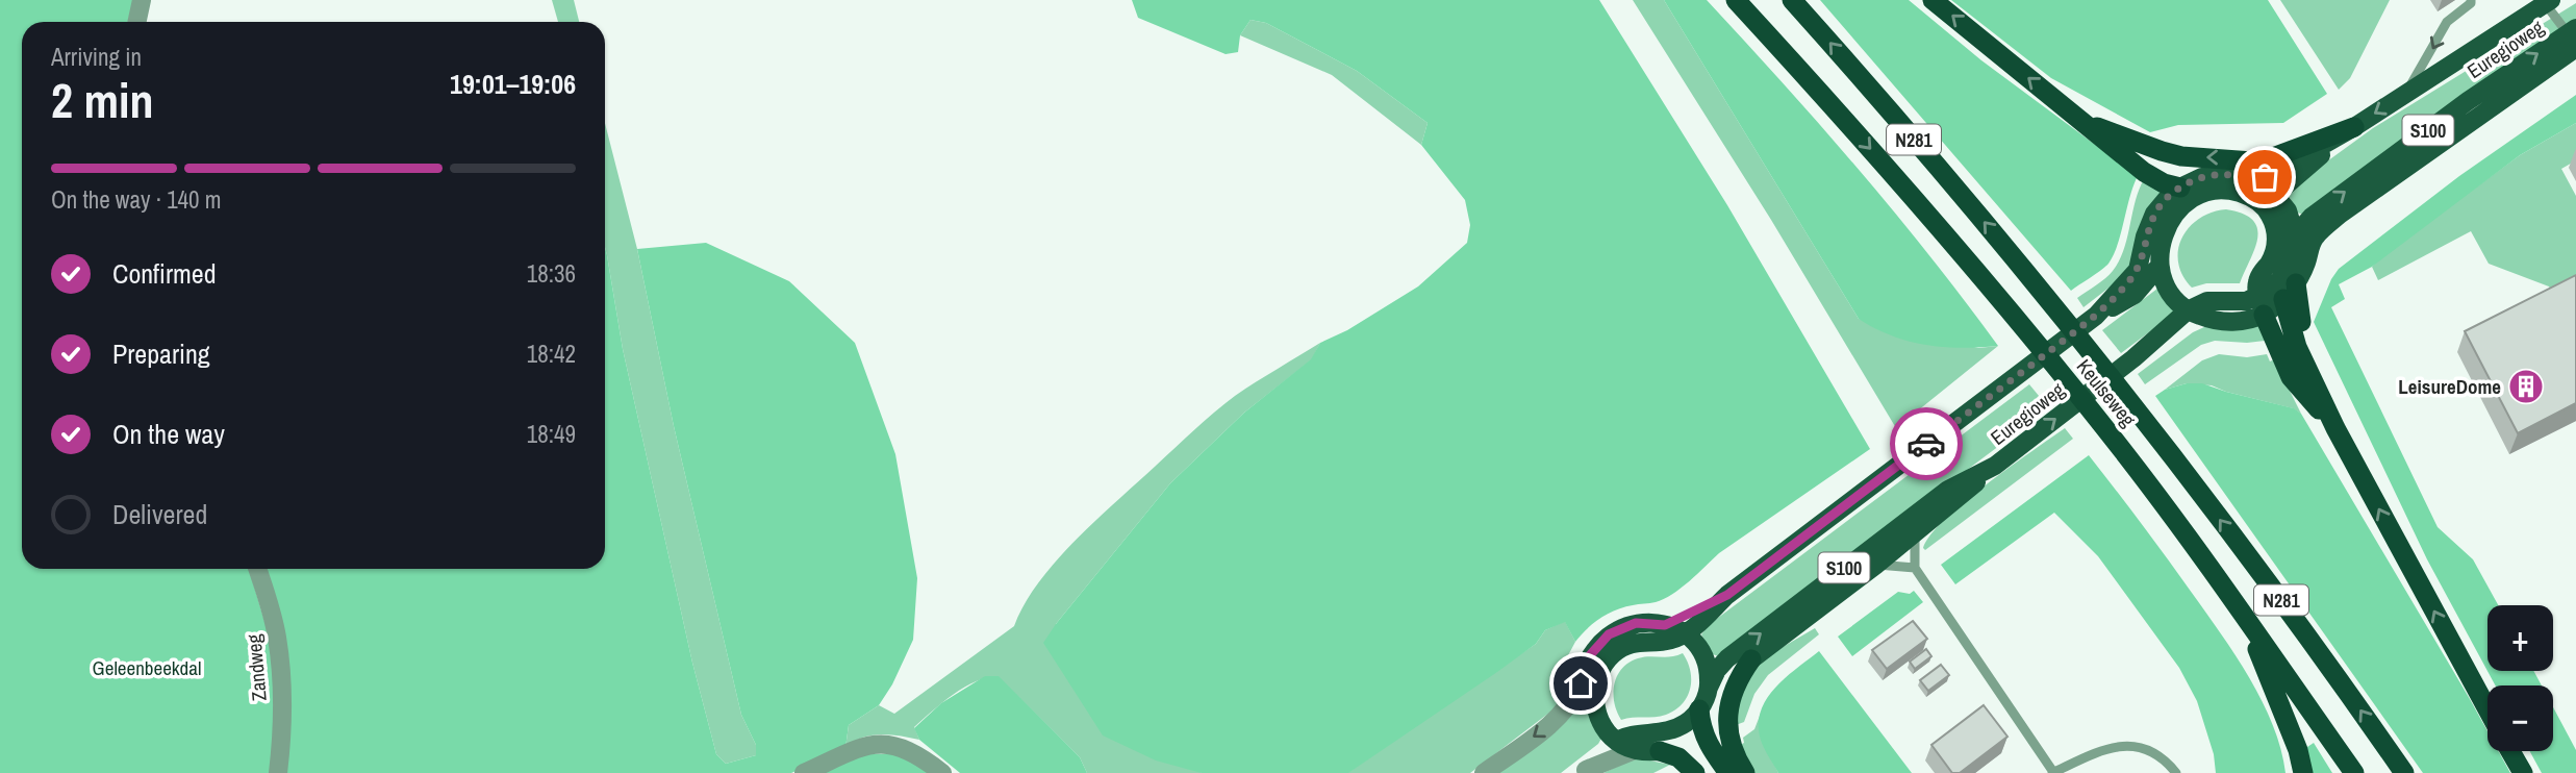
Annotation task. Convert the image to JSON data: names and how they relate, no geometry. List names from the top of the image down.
{
  "streets": {
    "highway": ["N281", "Keulseweg"],
    "main road": ["Euregioweg", "S100"],
    "street": ["Zandweg"]
  },
  "crossings": [
    ["Euregioweg", "S100"],
    ["N281", "Keulseweg"]
  ],
  "parks": ["Geleenbeekdal"],
  "places": {
    "building": ["LeisureDome"]
  },
  "page": {
    "heading": ["2 min", "Arriving in", "19:01–19:06"],
    "bar": "On the way · 140 m",
    "list": [
      ["Confirmed", "18:36"],
      ["Preparing", "18:42"],
      ["On the way", "18:49"],
      "Delivered"
    ],
    "map_buttons": ["+", "−"]
  }
}
